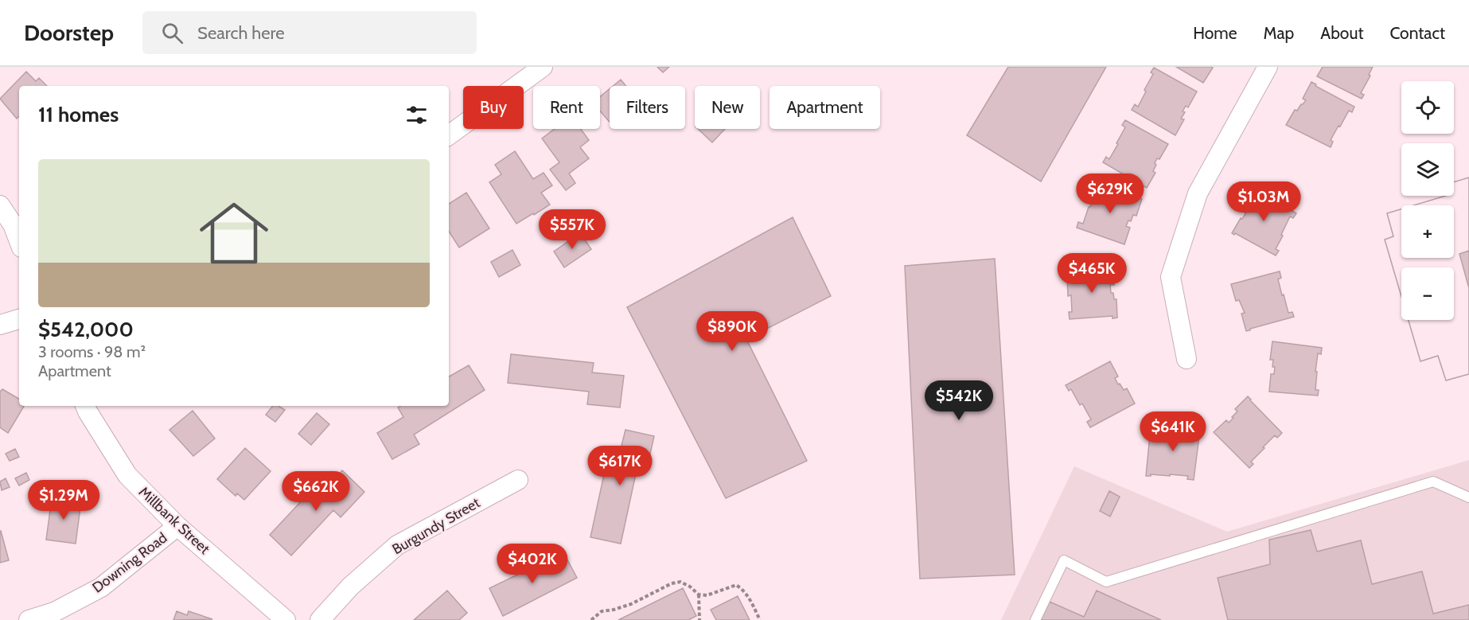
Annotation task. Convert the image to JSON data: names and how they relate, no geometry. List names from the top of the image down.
{
  "streets": {
    "street": ["Millbank Street", "Burgundy Street", "Downing Road"]
  },
  "crossings": [
    ["Millbank Street", "Downing Road"]
  ],
  "page": {
    "header": "Doorstep",
    "search": "Search here",
    "nav": [
      "Home",
      "Map",
      "About",
      "Contact"
    ],
    "map_buttons": ["+", "−"],
    "chip": [
      "Buy",
      "Rent",
      "Filters",
      "New",
      "Apartment"
    ],
    "heading": "11 homes",
    "list": [
      {
        "name": "$542,000",
        "note": "3 rooms · 98 m² · Apartment"
      }
    ],
    "price": [
      "$629K",
      "$1.03M",
      "$557K",
      "$465K",
      "$890K",
      "$542K",
      "$641K",
      "$617K",
      "$662K",
      "$1.29M",
      "$402K"
    ]
  }
}
